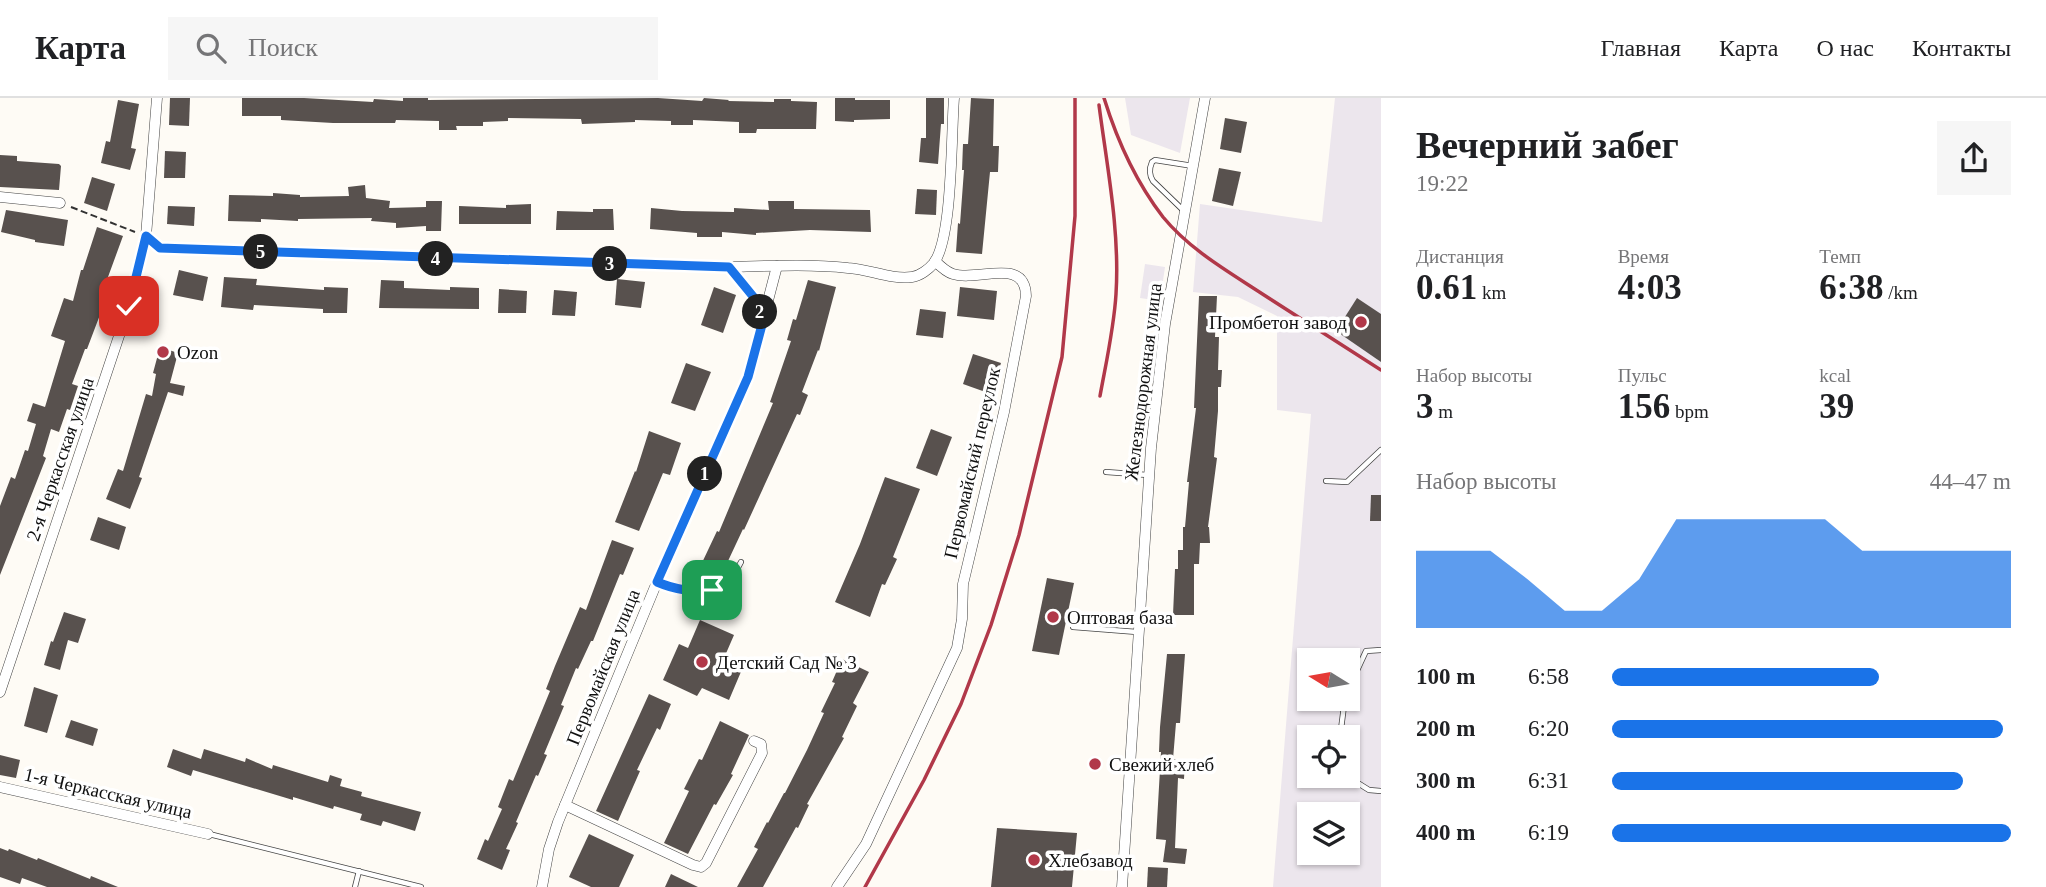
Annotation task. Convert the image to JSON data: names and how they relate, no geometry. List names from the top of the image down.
{
  "streets": {
    "street": [
      "Железнодорожная улица",
      "2-я Черкасская улица",
      "Первомайский переулок",
      "Первомайская улица",
      "1-я Черкасская улица"
    ]
  },
  "places": [
    "Промбетон завод",
    "Ozon",
    "Оптовая база",
    "Детский Сад № 3",
    "Свежий хлеб",
    "Хлебзавод"
  ],
  "north": "left",
  "page": {
    "header": "Карта",
    "search": "Поиск",
    "nav": [
      "Главная",
      "Карта",
      "О нас",
      "Контакты"
    ],
    "heading": ["Вечерний забег", "19:22"],
    "stats": [
      ["Дистанция", "0.61 km"],
      ["Время", "4:03"],
      ["Темп", "6:38 /km"],
      ["Набор высоты", "3 m"],
      ["Пульс", "156 bpm"],
      ["kcal", "39"]
    ],
    "pins": [
      "5",
      "4",
      "3",
      "2",
      "1"
    ],
    "chart": ["Набор высоты", "44–47 m"],
    "list": [
      {
        "name": "100 m",
        "note": "6:58"
      },
      {
        "name": "200 m",
        "note": "6:20"
      },
      {
        "name": "300 m",
        "note": "6:31"
      },
      {
        "name": "400 m",
        "note": "6:19"
      }
    ]
  }
}
